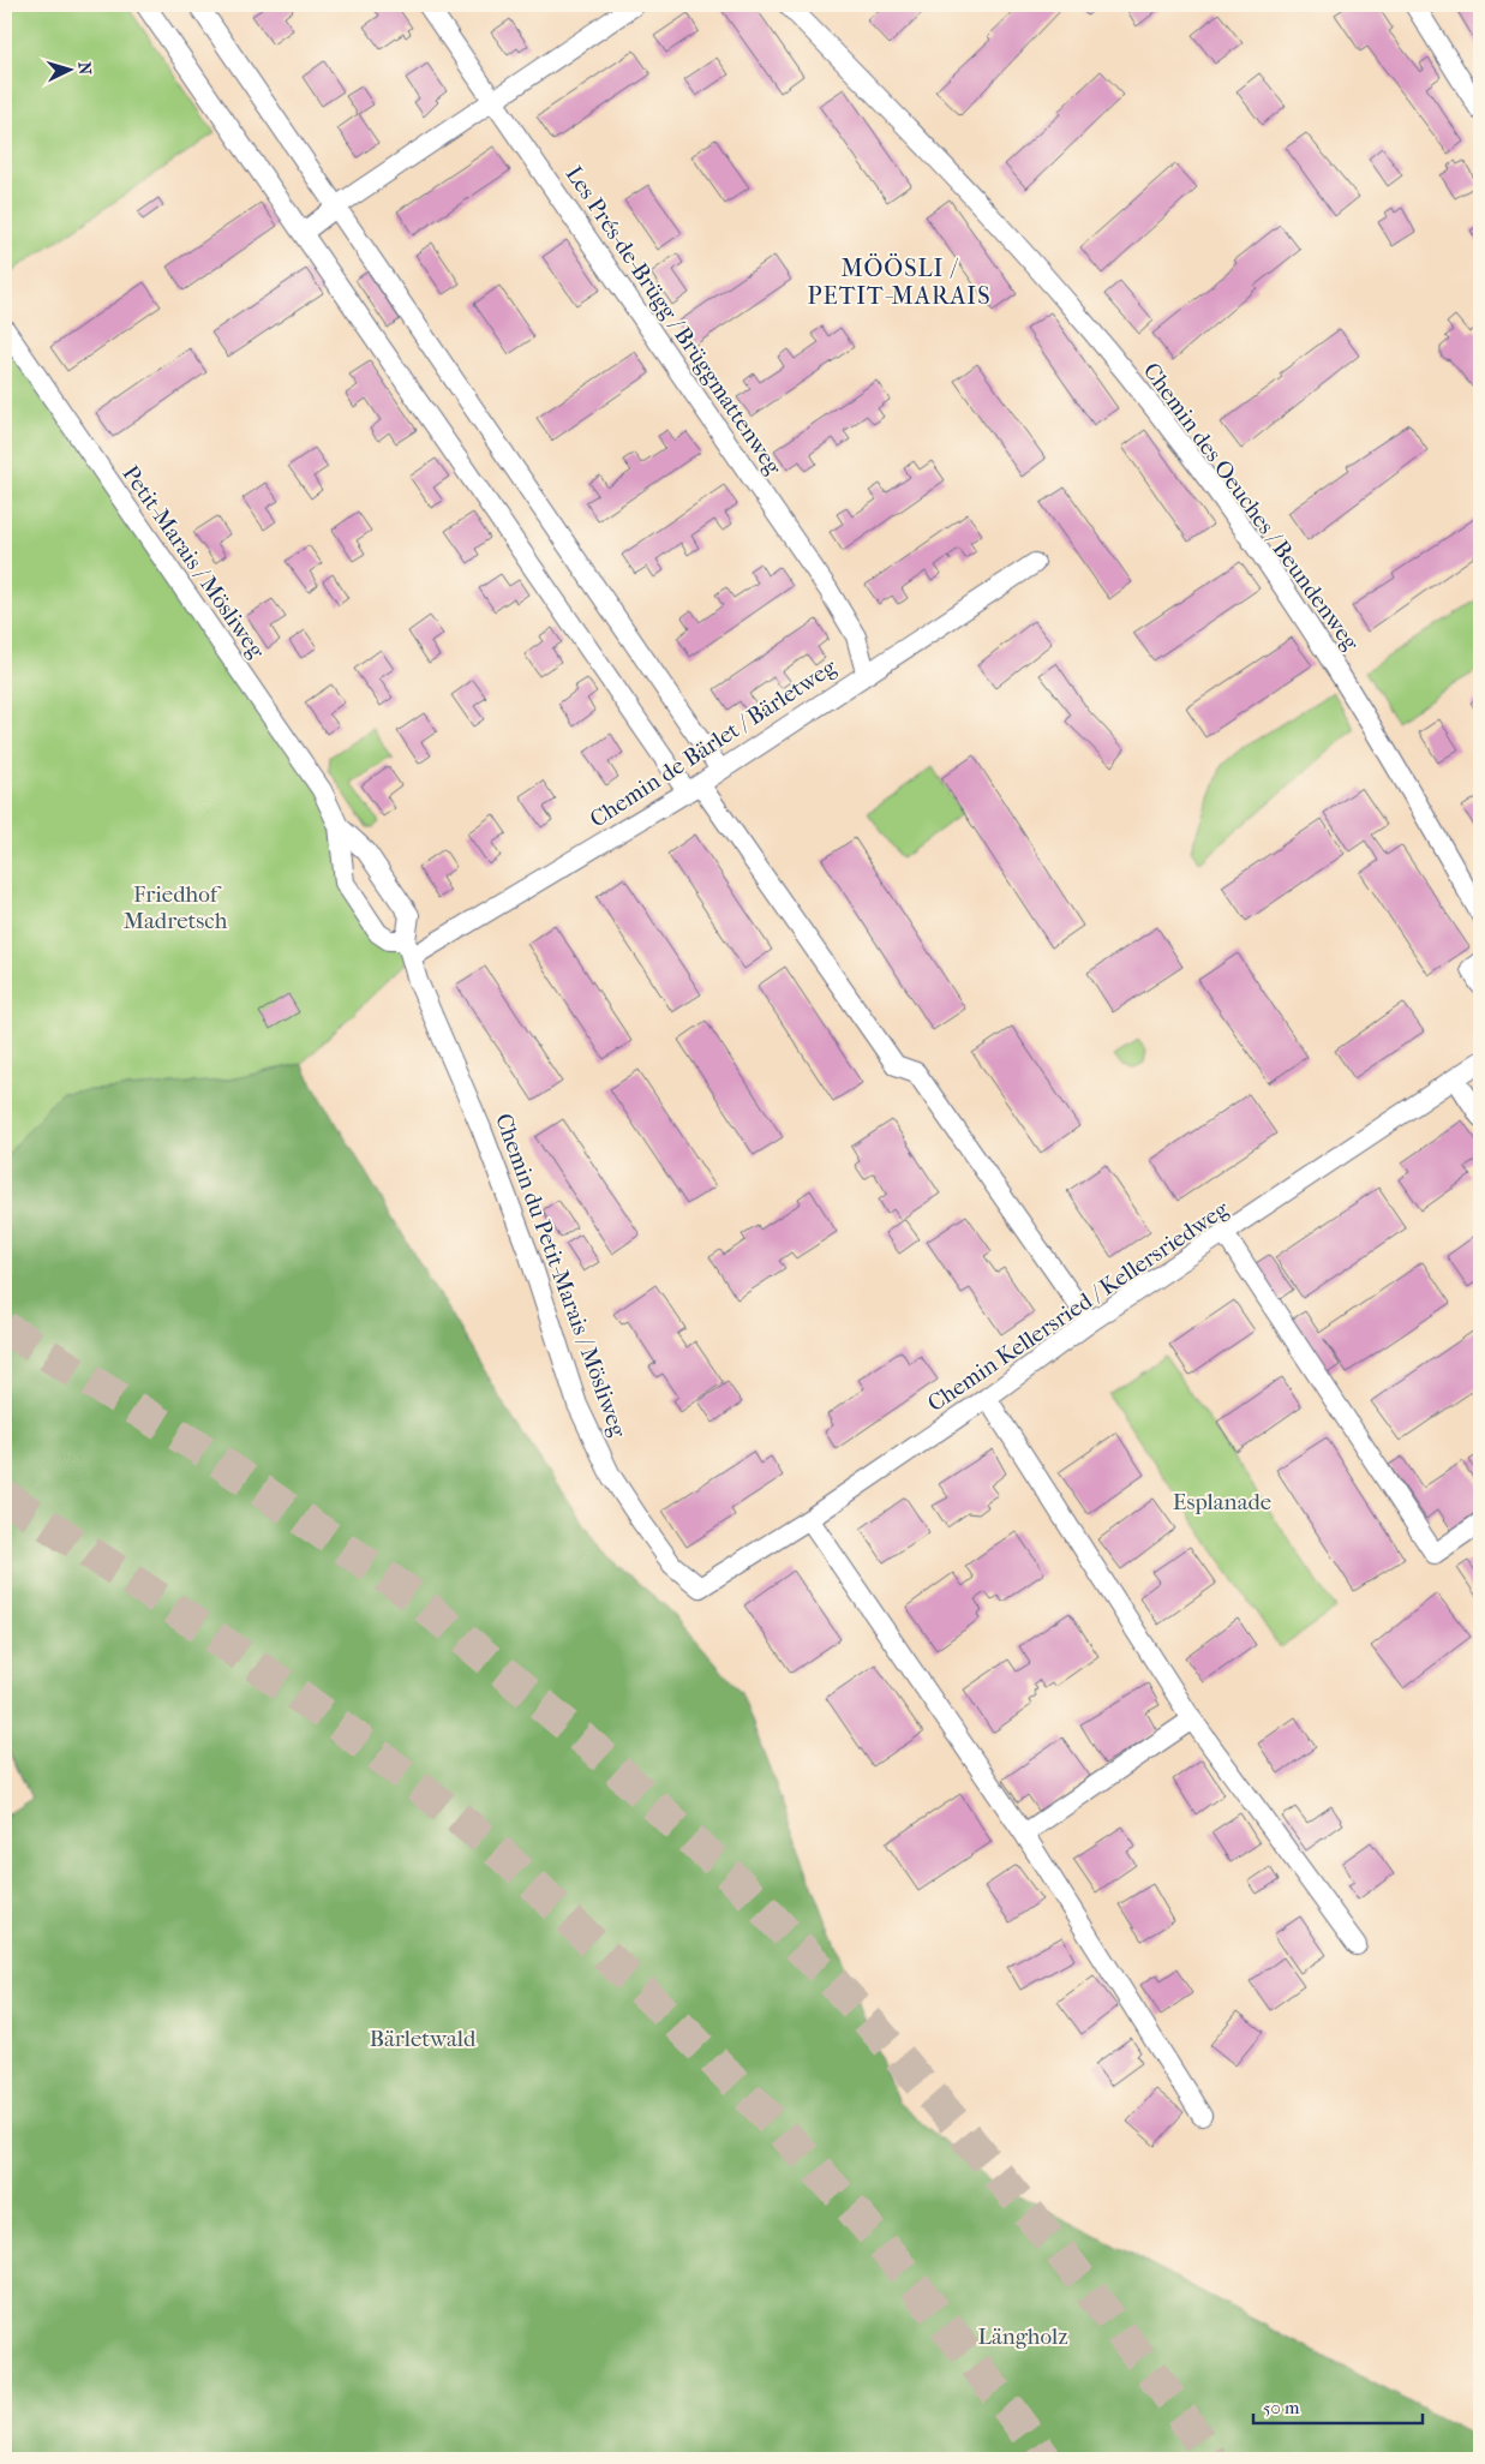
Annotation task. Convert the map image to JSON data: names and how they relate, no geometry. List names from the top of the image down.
{
  "streets": {
    "street": [
      "Les Prés-de-Brügg / Brüggmattenweg",
      "Chemin des Oeuches / Beundenweg",
      "Petit-Marais / Mösliweg",
      "Chemin de Bärlet / Bärletweg",
      "Chemin du Petit-Marais / Mösliweg",
      "Chemin Kellersried / Kellersriedweg"
    ]
  },
  "crossings": [
    ["Les Prés-de-Brügg / Brüggmattenweg", "Chemin de Bärlet / Bärletweg"],
    ["Petit-Marais / Mösliweg", "Chemin de Bärlet / Bärletweg"],
    ["Petit-Marais / Mösliweg", "Chemin du Petit-Marais / Mösliweg"],
    ["Chemin de Bärlet / Bärletweg", "Chemin du Petit-Marais / Mösliweg"],
    ["Chemin du Petit-Marais / Mösliweg", "Chemin Kellersried / Kellersriedweg"]
  ],
  "districts": ["MÖÖSLI / PETIT-MARAIS"],
  "parks": [
    "Friedhof Madretsch",
    "Esplanade",
    "Bärletwald",
    "Längholz"
  ],
  "scale_bar": "50 m",
  "north": "right"
}
